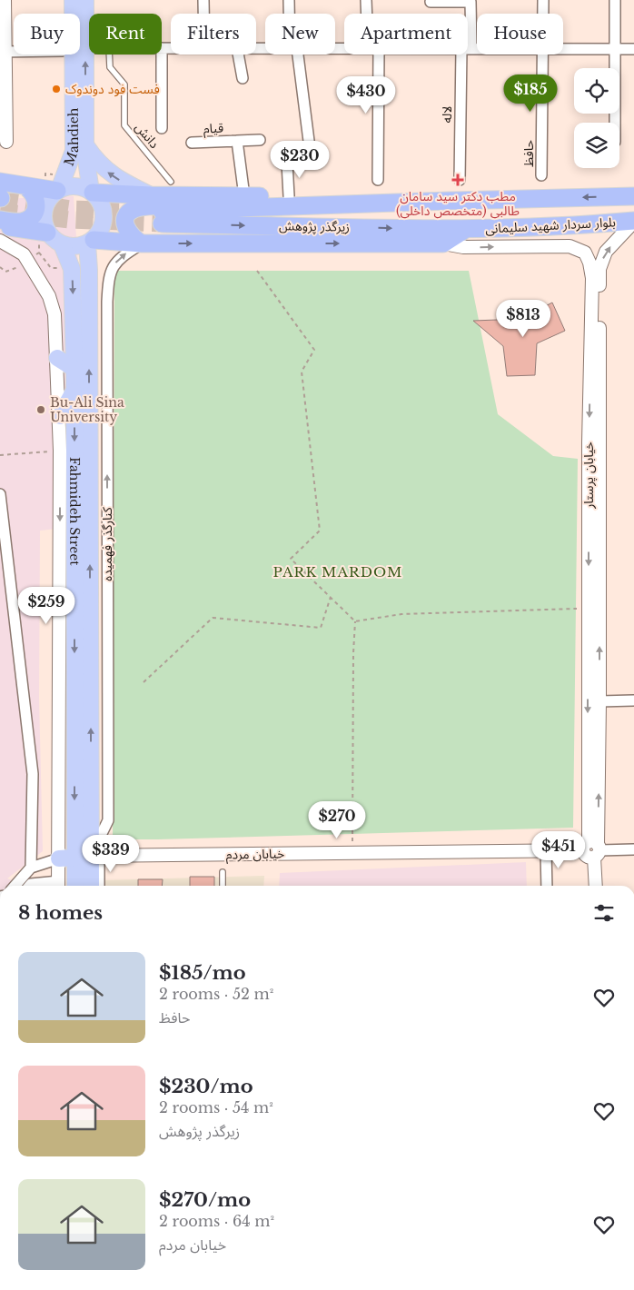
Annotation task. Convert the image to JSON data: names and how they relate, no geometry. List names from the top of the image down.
{
  "streets": {
    "highway": ["بلوار سردار شهید سلیمانی", "زیرگذر پژوهش"],
    "main road": ["Mahdieh", "Fahmideh Street"],
    "street": [
      "لاله",
      "قیام",
      "حافظ",
      "خیابان پرستار",
      "کنارگذر فهمیده",
      "خیابان مردم"
    ],
    "lane": ["دانش"]
  },
  "crossings": [
    ["Mahdieh", "Fahmideh Street"],
    ["بلوار سردار شهید سلیمانی", "زیرگذر پژوهش"],
    ["بلوار سردار شهید سلیمانی", "خیابان پرستار"],
    ["خیابان پرستار", "خیابان مردم"],
    ["Fahmideh Street", "کنارگذر فهمیده"],
    ["Fahmideh Street", "خیابان مردم"],
    ["کنارگذر فهمیده", "خیابان مردم"]
  ],
  "districts": ["PARK MARDOM"],
  "places": {
    "other": ["فست فود دوندوک", "Bu-Ali Sina University"],
    "health": ["مطب دکتر سید سامان طالبی (متخصص داخلی)"]
  },
  "page": {
    "chip": [
      "Buy",
      "Rent",
      "Filters",
      "New",
      "Apartment",
      "House"
    ],
    "price": [
      "$185",
      "$430",
      "$230",
      "$813",
      "$259",
      "$270",
      "$451",
      "$339"
    ],
    "heading": "8 homes",
    "list": [
      {
        "name": "$185/mo",
        "note": "2 rooms · 52 m² · حافظ"
      },
      {
        "name": "$230/mo",
        "note": "2 rooms · 54 m² · زیرگذر پژوهش"
      },
      {
        "name": "$270/mo",
        "note": "2 rooms · 64 m² · خیابان مردم"
      }
    ]
  }
}
